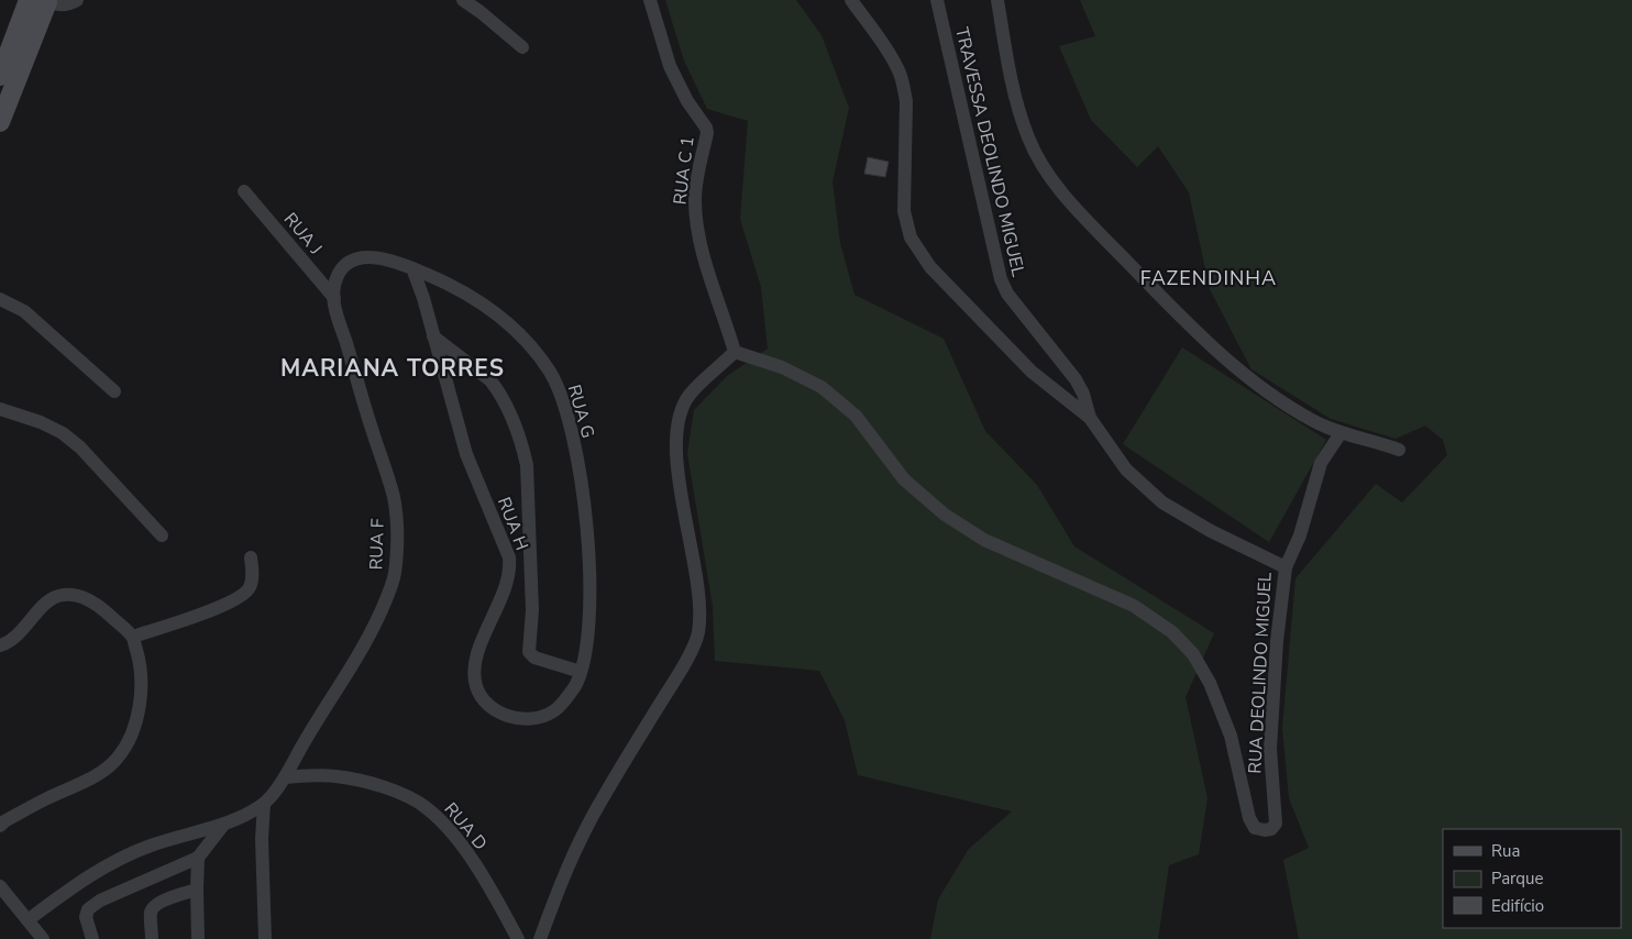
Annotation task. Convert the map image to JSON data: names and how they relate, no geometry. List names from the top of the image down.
{
  "streets": {
    "street": [
      "TRAVESSA DEOLINDO MIGUEL",
      "RUA C 1",
      "RUA J",
      "RUA G",
      "RUA H",
      "RUA F",
      "RUA DEOLINDO MIGUEL",
      "RUA D"
    ]
  },
  "crossings": [
    ["TRAVESSA DEOLINDO MIGUEL", "RUA DEOLINDO MIGUEL"],
    ["RUA C 1", "RUA DEOLINDO MIGUEL"],
    ["RUA J", "RUA F"],
    ["RUA G", "RUA H"],
    ["RUA G", "RUA F"],
    ["RUA F", "RUA D"]
  ],
  "districts": ["FAZENDINHA", "MARIANA TORRES"],
  "legend": ["Rua", "Parque", "Edifício"]
}
